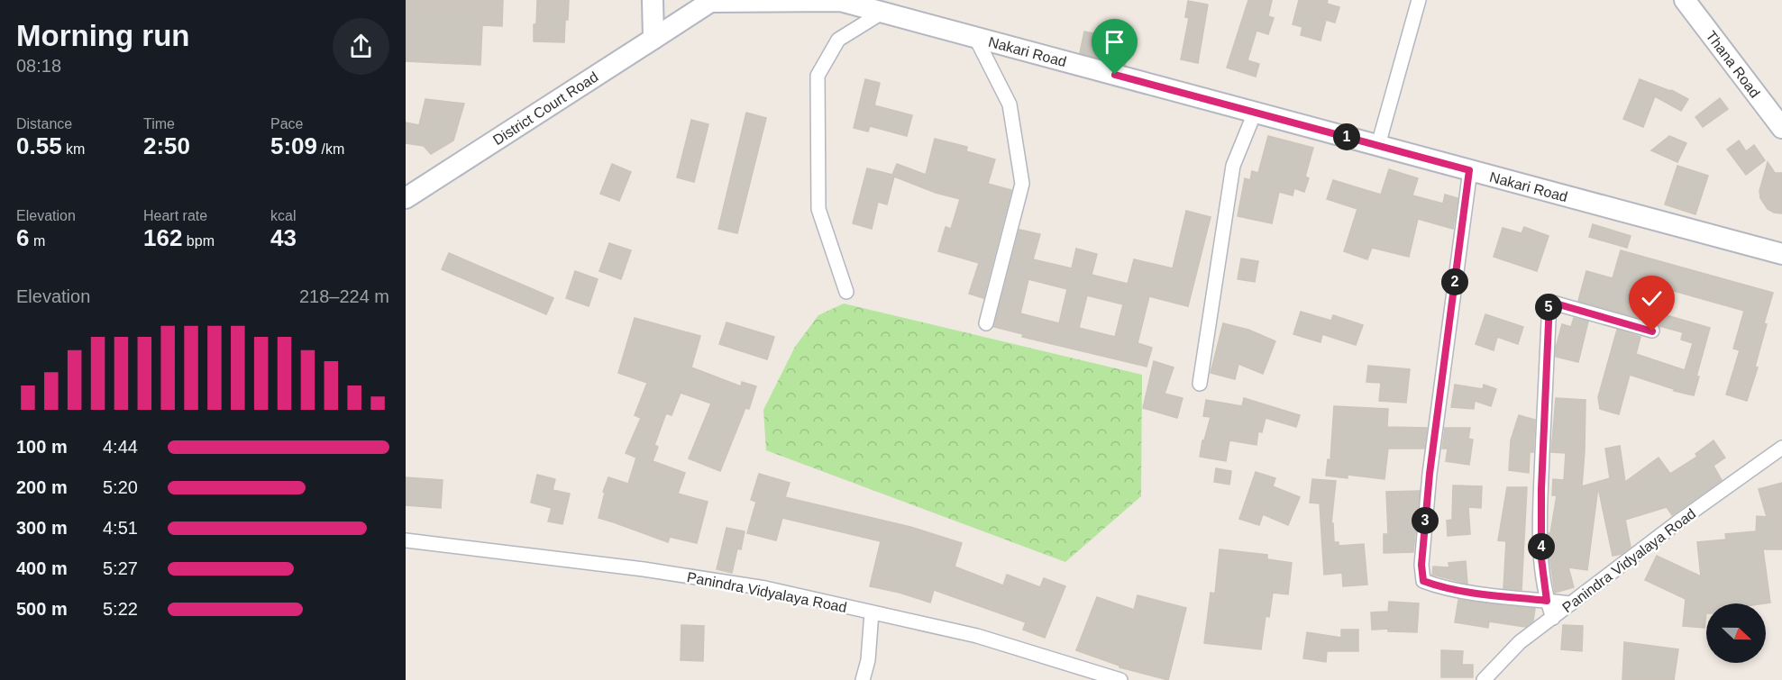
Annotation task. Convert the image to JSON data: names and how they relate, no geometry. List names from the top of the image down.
{
  "streets": {
    "street": [
      "Nakari Road",
      "Thana Road",
      "District Court Road",
      "Panindra Vidyalaya Road"
    ]
  },
  "crossings": [
    ["Nakari Road", "District Court Road"]
  ],
  "north": "right",
  "page": {
    "heading": ["Morning run", "08:18"],
    "stats": [
      ["Distance", "0.55 km"],
      ["Time", "2:50"],
      ["Pace", "5:09 /km"],
      ["Elevation", "6 m"],
      ["Heart rate", "162 bpm"],
      ["kcal", "43"]
    ],
    "pins": [
      "1",
      "2",
      "5",
      "3",
      "4"
    ],
    "chart": ["Elevation", "218–224 m"],
    "list": [
      {
        "name": "100 m",
        "note": "4:44"
      },
      {
        "name": "200 m",
        "note": "5:20"
      },
      {
        "name": "300 m",
        "note": "4:51"
      },
      {
        "name": "400 m",
        "note": "5:27"
      },
      {
        "name": "500 m",
        "note": "5:22"
      }
    ]
  }
}
